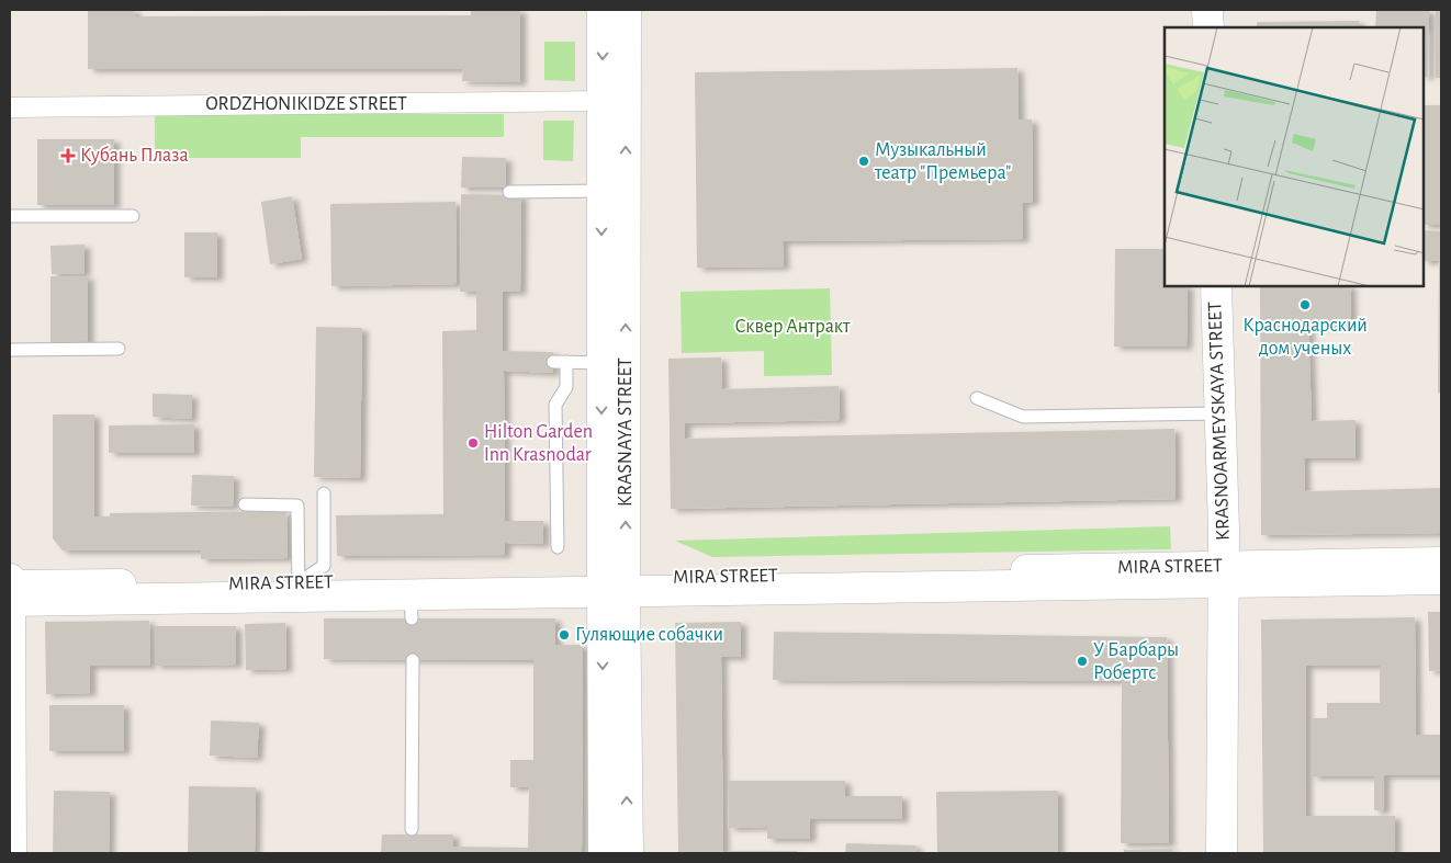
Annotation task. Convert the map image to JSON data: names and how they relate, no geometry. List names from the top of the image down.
{
  "streets": {
    "main road": ["KRASNOARMEYSKAYA STREET", "KRASNAYA STREET", "MIRA STREET"],
    "street": ["ORDZHONIKIDZE STREET"]
  },
  "crossings": [
    ["ORDZHONIKIDZE STREET", "KRASNAYA STREET"],
    ["KRASNOARMEYSKAYA STREET", "MIRA STREET"],
    ["KRASNAYA STREET", "MIRA STREET"]
  ],
  "parks": ["Сквер Антракт"],
  "places": {
    "health": ["Кубань Плаза"],
    "other": [
      "Музыкальный театр \"Премьера\"",
      "Краснодарский дом ученых",
      "Hilton Garden Inn Krasnodar",
      "Гуляющие собачки",
      "У Барбары Робертс"
    ]
  }
}
